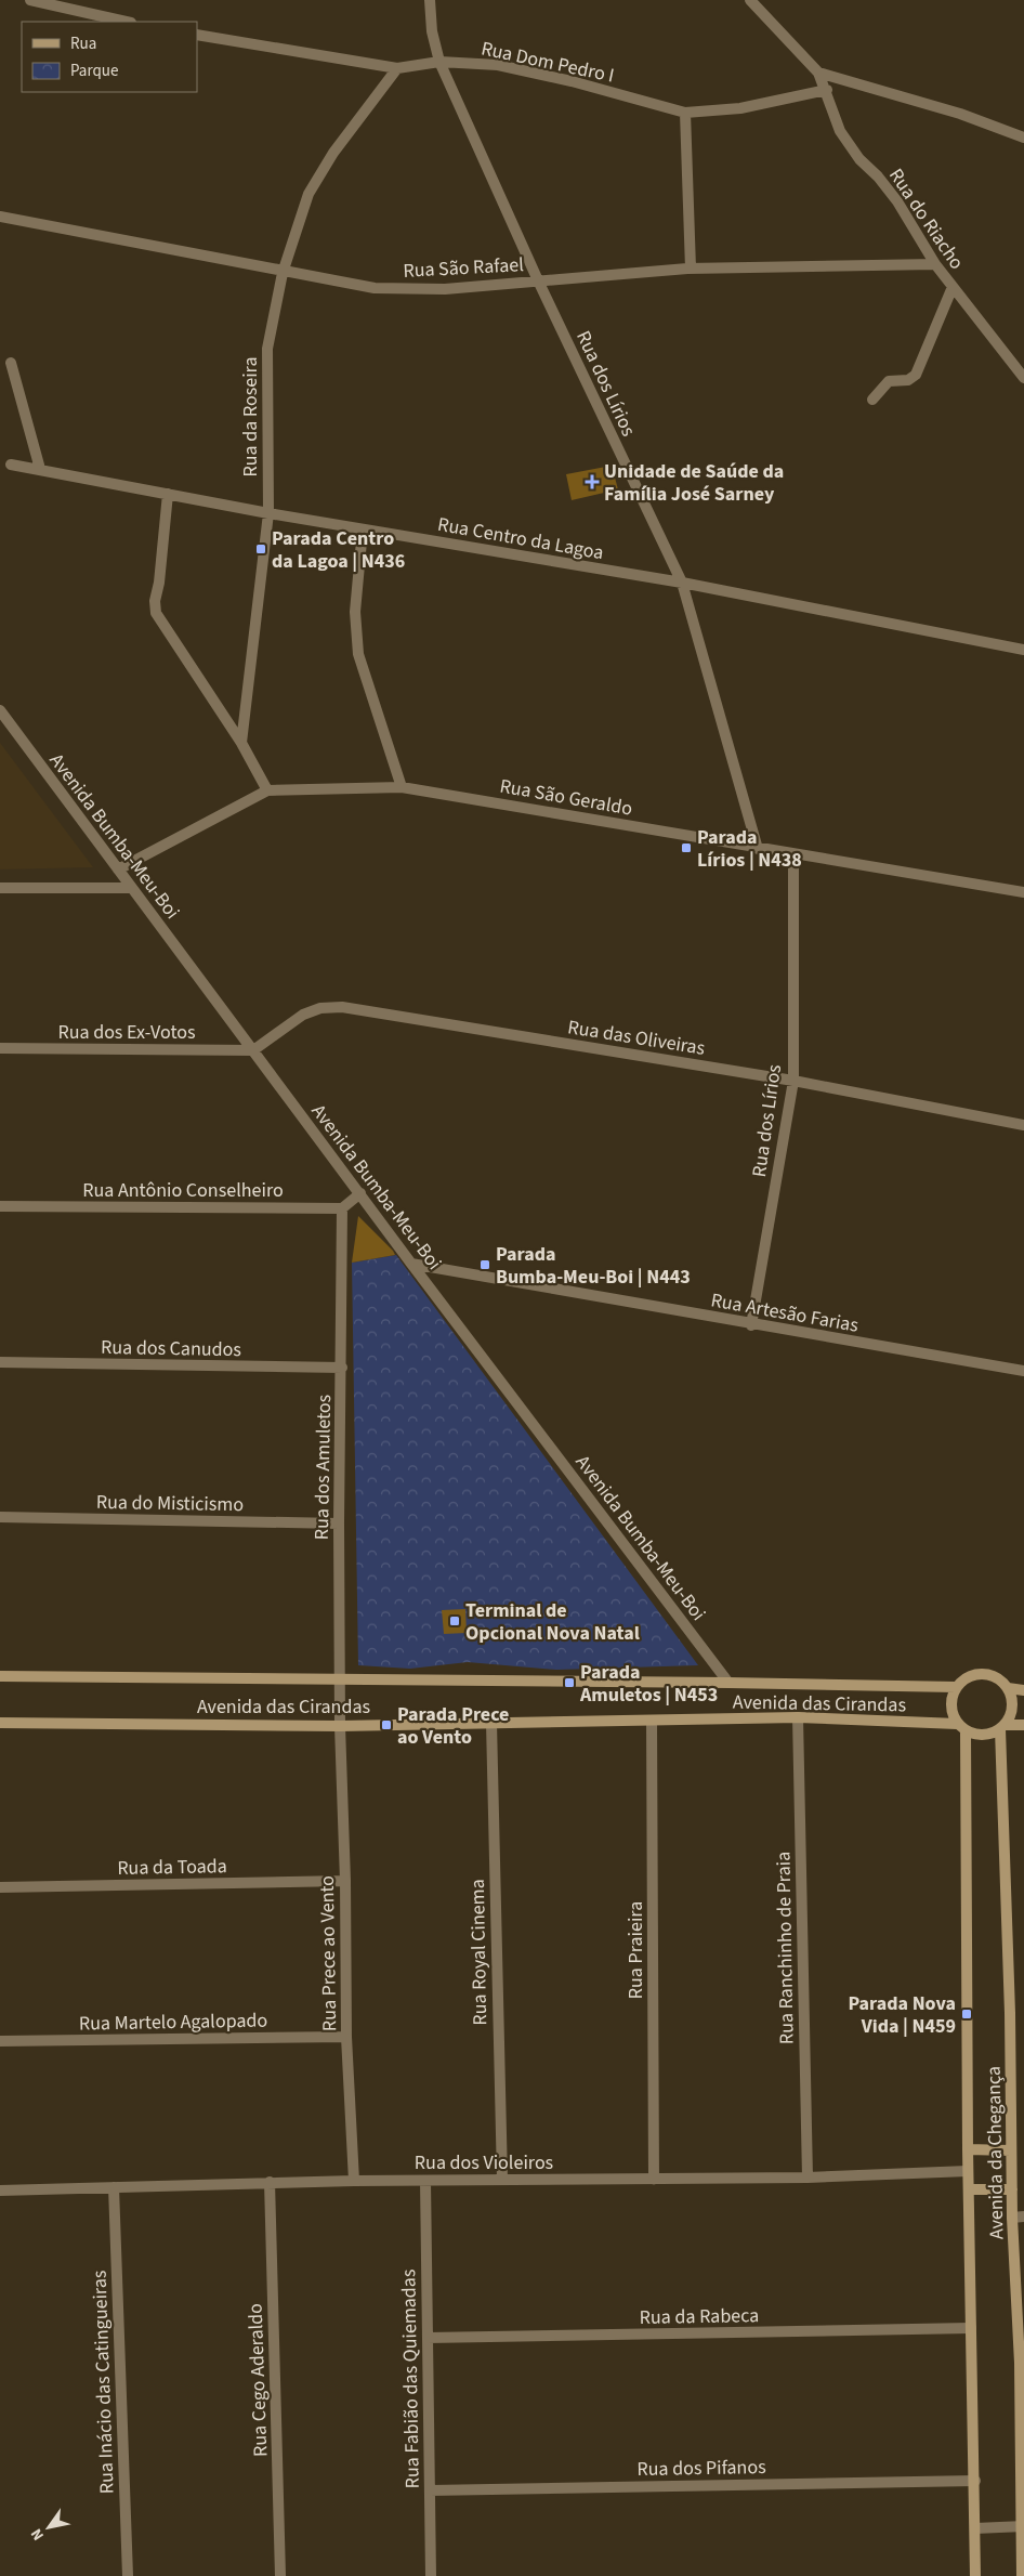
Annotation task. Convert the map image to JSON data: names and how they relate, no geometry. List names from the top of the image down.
{
  "streets": {
    "street": [
      "Rua Dom Pedro I",
      "Rua do Riacho",
      "Rua São Rafael",
      "Rua dos Lírios",
      "Rua da Roseira",
      "Rua Centro da Lagoa",
      "Rua São Geraldo",
      "Avenida Bumba-Meu-Boi",
      "Rua dos Ex-Votos",
      "Rua das Oliveiras",
      "Rua Antônio Conselheiro",
      "Rua Artesão Farias",
      "Rua dos Canudos",
      "Rua dos Amuletos",
      "Rua do Misticismo",
      "Avenida das Cirandas",
      "Rua da Toada",
      "Rua Ranchinho de Praia",
      "Rua Praieira",
      "Rua Royal Cinema",
      "Rua Prece ao Vento",
      "Rua Martelo Agalopado",
      "Avenida da Chegança",
      "Rua dos Violeiros",
      "Rua da Rabeca",
      "Rua Fabião das Quiemadas",
      "Rua Cego Aderaldo",
      "Rua Inácio das Catingueiras",
      "Rua dos Pifanos"
    ]
  },
  "crossings": [
    ["Rua Dom Pedro I", "Rua do Riacho"],
    ["Rua Dom Pedro I", "Rua dos Lírios"],
    ["Rua Dom Pedro I", "Rua da Roseira"],
    ["Rua do Riacho", "Rua São Rafael"],
    ["Rua São Rafael", "Rua dos Lírios"],
    ["Rua São Rafael", "Rua da Roseira"],
    ["Rua dos Lírios", "Rua Centro da Lagoa"],
    ["Rua dos Lírios", "Rua São Geraldo"],
    ["Rua dos Lírios", "Rua das Oliveiras"],
    ["Rua dos Lírios", "Rua Artesão Farias"],
    ["Rua da Roseira", "Rua Centro da Lagoa"],
    ["Rua São Geraldo", "Avenida Bumba-Meu-Boi"],
    ["Avenida Bumba-Meu-Boi", "Rua dos Ex-Votos"],
    ["Avenida Bumba-Meu-Boi", "Rua das Oliveiras"],
    ["Avenida Bumba-Meu-Boi", "Rua Artesão Farias"],
    ["Avenida Bumba-Meu-Boi", "Avenida das Cirandas"],
    ["Rua dos Ex-Votos", "Rua das Oliveiras"],
    ["Rua Antônio Conselheiro", "Rua dos Amuletos"],
    ["Rua dos Canudos", "Rua dos Amuletos"],
    ["Rua dos Amuletos", "Rua do Misticismo"],
    ["Rua dos Amuletos", "Avenida das Cirandas"],
    ["Rua dos Amuletos", "Rua Prece ao Vento"],
    ["Avenida das Cirandas", "Rua Ranchinho de Praia"],
    ["Avenida das Cirandas", "Rua Praieira"],
    ["Avenida das Cirandas", "Rua Royal Cinema"],
    ["Avenida das Cirandas", "Rua Prece ao Vento"],
    ["Avenida das Cirandas", "Avenida da Chegança"],
    ["Rua da Toada", "Rua Prece ao Vento"],
    ["Rua Ranchinho de Praia", "Rua dos Violeiros"],
    ["Rua Praieira", "Rua dos Violeiros"],
    ["Rua Royal Cinema", "Rua dos Violeiros"],
    ["Rua Prece ao Vento", "Rua Martelo Agalopado"],
    ["Rua Prece ao Vento", "Rua dos Violeiros"],
    ["Avenida da Chegança", "Rua dos Violeiros"],
    ["Avenida da Chegança", "Rua da Rabeca"],
    ["Avenida da Chegança", "Rua dos Pifanos"],
    ["Rua dos Violeiros", "Rua Fabião das Quiemadas"],
    ["Rua dos Violeiros", "Rua Cego Aderaldo"],
    ["Rua dos Violeiros", "Rua Inácio das Catingueiras"],
    ["Rua da Rabeca", "Rua Fabião das Quiemadas"],
    ["Rua Fabião das Quiemadas", "Rua dos Pifanos"]
  ],
  "places": {
    "health": ["Unidade de Saúde da Família José Sarney"],
    "transit": [
      "Parada Centro da Lagoa | N436",
      "Parada Lírios | N438",
      "Parada Bumba-Meu-Boi | N443",
      "Terminal de Opcional Nova Natal",
      "Parada Amuletos | N453",
      "Parada Prece ao Vento",
      "Parada Nova Vida | N459"
    ]
  },
  "legend": ["Rua", "Parque"],
  "north": "bottom left"
}
